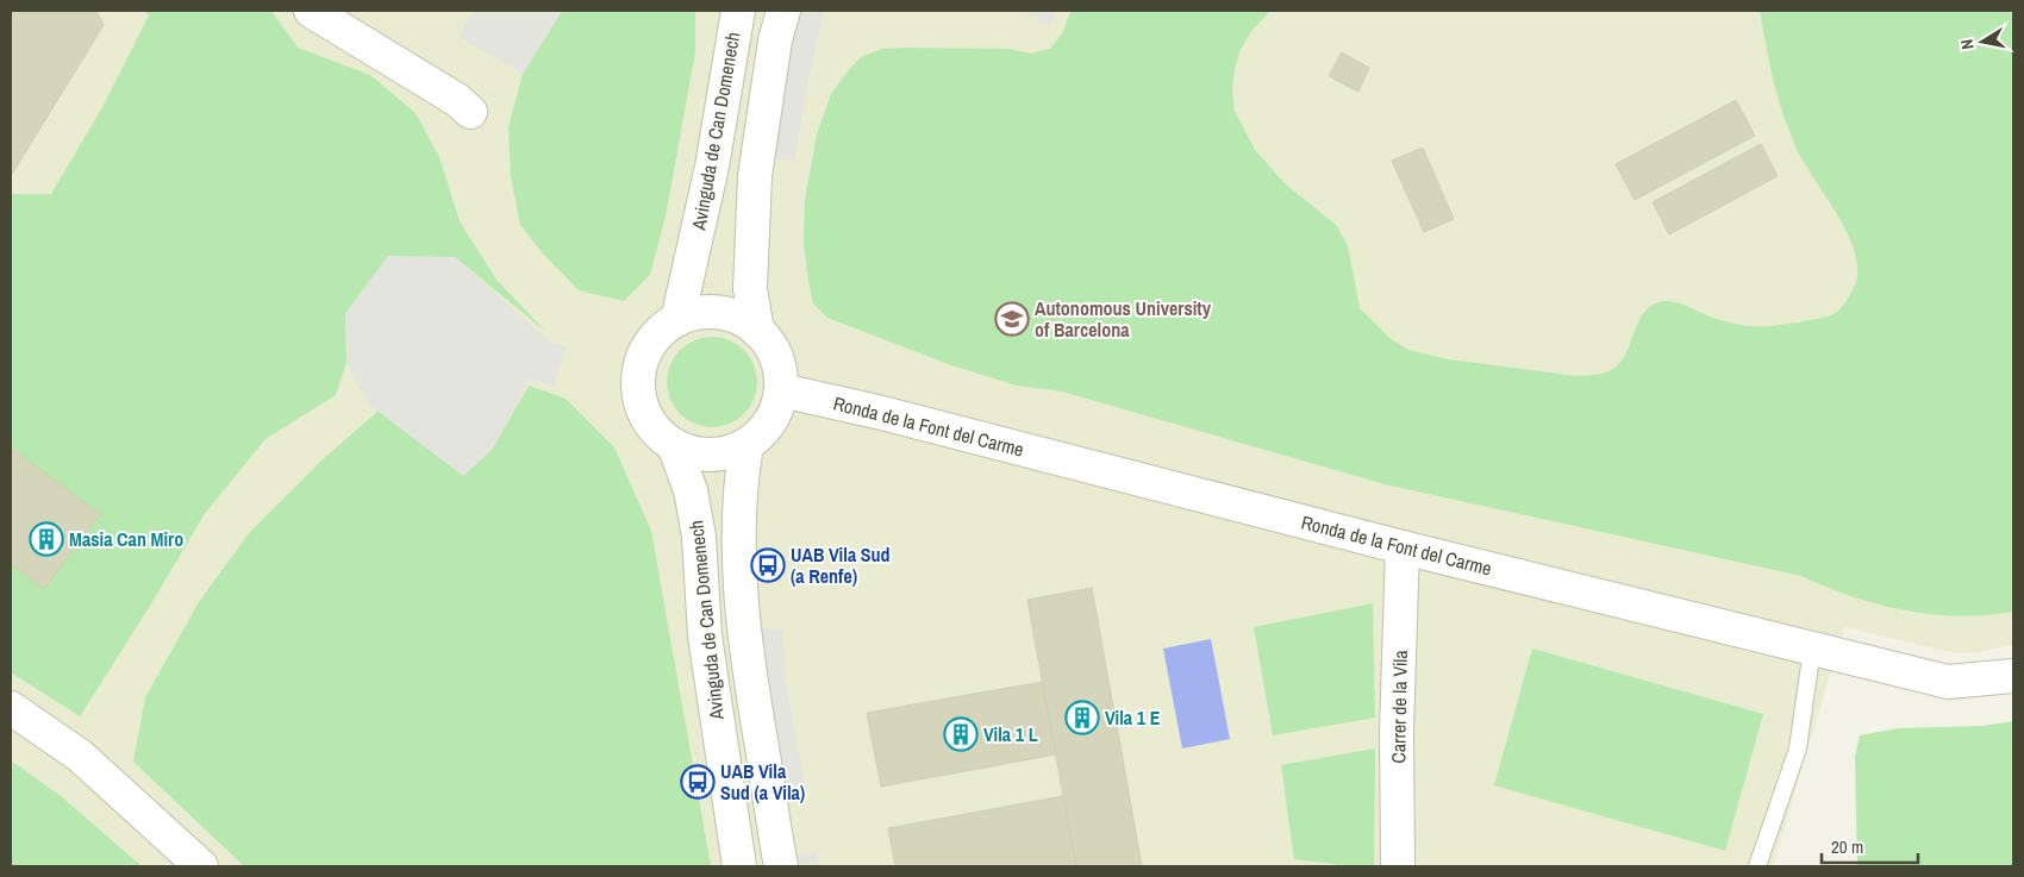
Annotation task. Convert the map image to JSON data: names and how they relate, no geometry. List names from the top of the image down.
{
  "streets": {
    "street": ["Avinguda de Can Domenech", "Ronda de la Font del Carme", "Carrer de la Vila"]
  },
  "crossings": [
    ["Avinguda de Can Domenech", "Ronda de la Font del Carme"],
    ["Ronda de la Font del Carme", "Carrer de la Vila"]
  ],
  "places": {
    "school or university": ["Autonomous University of Barcelona"],
    "building": ["Masia Can Miro", "Vila 1 E", "Vila 1 L"],
    "bus stop": ["UAB Vila Sud (a Renfe)", "UAB Vila Sud (a Vila)"]
  },
  "scale_bar": "20 m",
  "north": "left"
}
